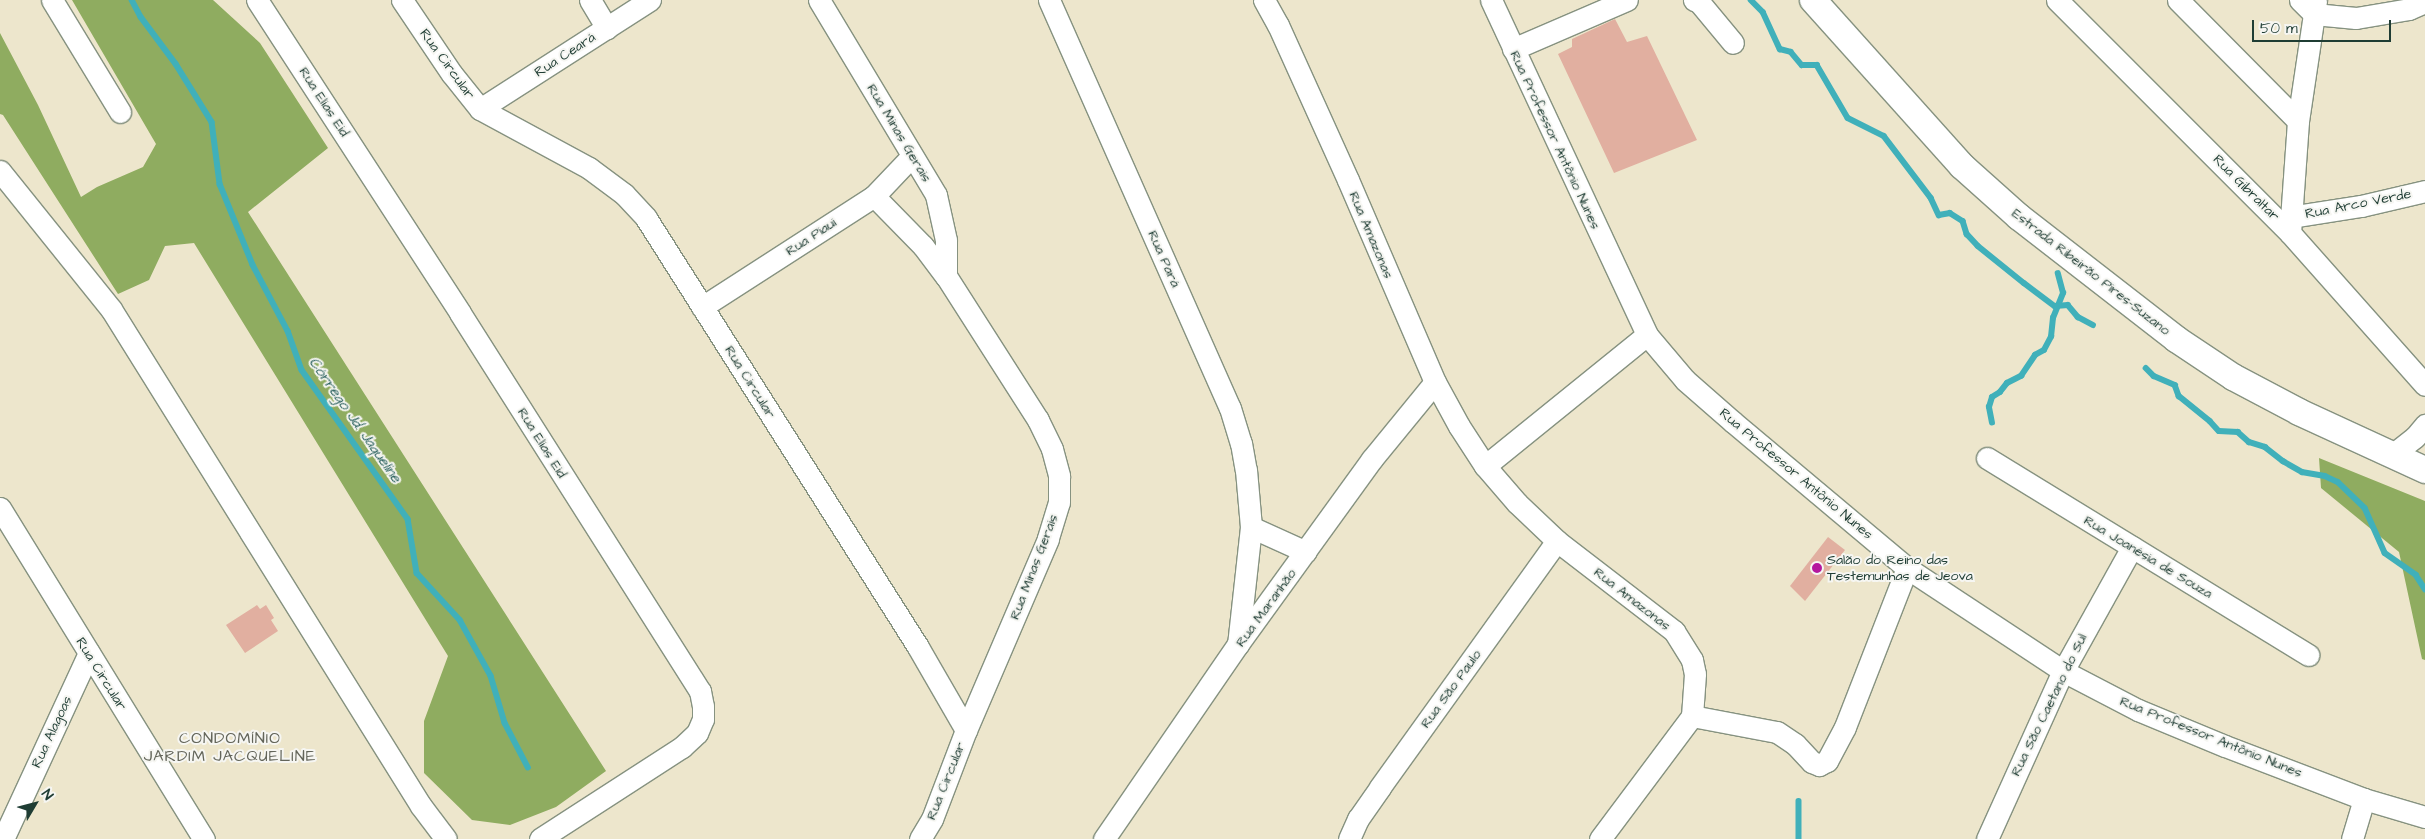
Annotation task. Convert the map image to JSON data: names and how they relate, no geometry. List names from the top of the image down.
{
  "streets": {
    "main road": ["Estrada Ribeirão Pires-Suzano"],
    "street": [
      "Rua Ceará",
      "Rua Circular",
      "Rua Elias Eid",
      "Rua Minas Gerais",
      "Rua Professor Antônio Nunes",
      "Rua Gibraltar",
      "Rua Arco Verde",
      "Rua Amazonas",
      "Rua Piaui",
      "Rua Pará",
      "Rua Joanésia de Souza",
      "Rua Maranhão",
      "Rua São Paulo",
      "Rua São Caetano do Sul",
      "Rua Alagoas"
    ]
  },
  "crossings": [
    ["Rua Ceará", "Rua Circular"],
    ["Rua Circular", "Rua Minas Gerais"],
    ["Rua Circular", "Rua Piaui"],
    ["Rua Circular", "Rua Alagoas"],
    ["Rua Minas Gerais", "Rua Piaui"],
    ["Rua Professor Antônio Nunes", "Rua São Caetano do Sul"],
    ["Rua Gibraltar", "Rua Arco Verde"],
    ["Rua Amazonas", "Rua Maranhão"],
    ["Rua Amazonas", "Rua São Paulo"],
    ["Rua Pará", "Rua Maranhão"],
    ["Rua Joanésia de Souza", "Rua São Caetano do Sul"]
  ],
  "districts": ["CONDOMÍNIO JARDIM JACQUELINE"],
  "water": ["Córrego Jd. Jaqueline"],
  "places": ["Salão do Reino das Testemunhas de Jeova"],
  "scale_bar": "50 m",
  "north": "top right"
}
